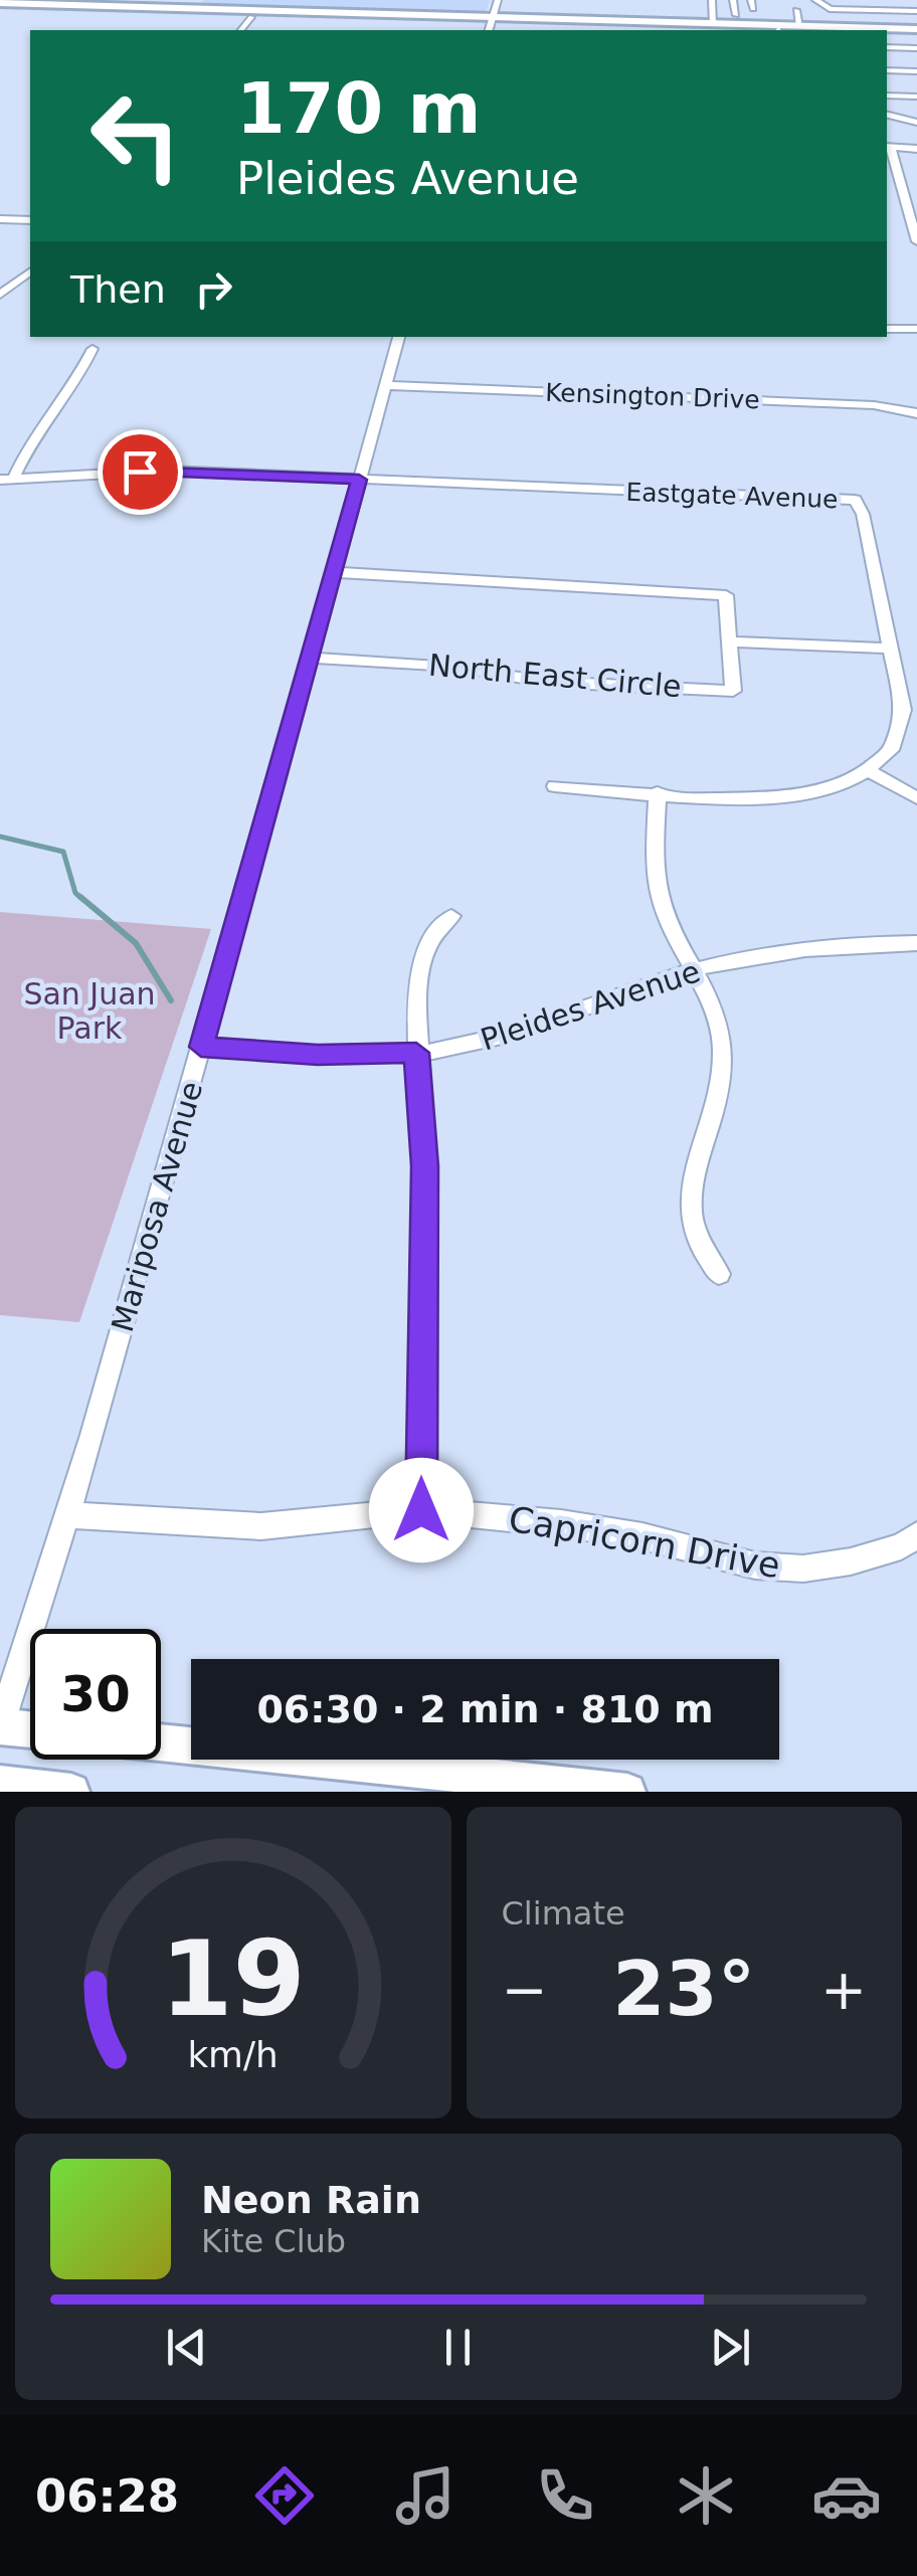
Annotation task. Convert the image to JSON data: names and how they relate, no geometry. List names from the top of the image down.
{
  "streets": {
    "street": [
      "Kensington Drive",
      "Eastgate Avenue",
      "North East Circle",
      "Pleides Avenue",
      "Mariposa Avenue",
      "Capricorn Drive"
    ]
  },
  "crossings": [
    ["Kensington Drive", "Mariposa Avenue"],
    ["Eastgate Avenue", "Mariposa Avenue"],
    ["North East Circle", "Mariposa Avenue"],
    ["Pleides Avenue", "Mariposa Avenue"],
    ["Mariposa Avenue", "Capricorn Drive"]
  ],
  "parks": ["San Juan Park"],
  "page": {
    "turn": ["170 m", "Pleides Avenue"],
    "then": "Then",
    "limit": "30",
    "trip": "06:30 · 2 min · 810 m",
    "tile": "Climate",
    "heat": ["−", "23°", "+"],
    "song": ["Neon Rain", "Kite Club"],
    "tabs": "06:28",
    "gauge": ["19", "km/h"]
  }
}
